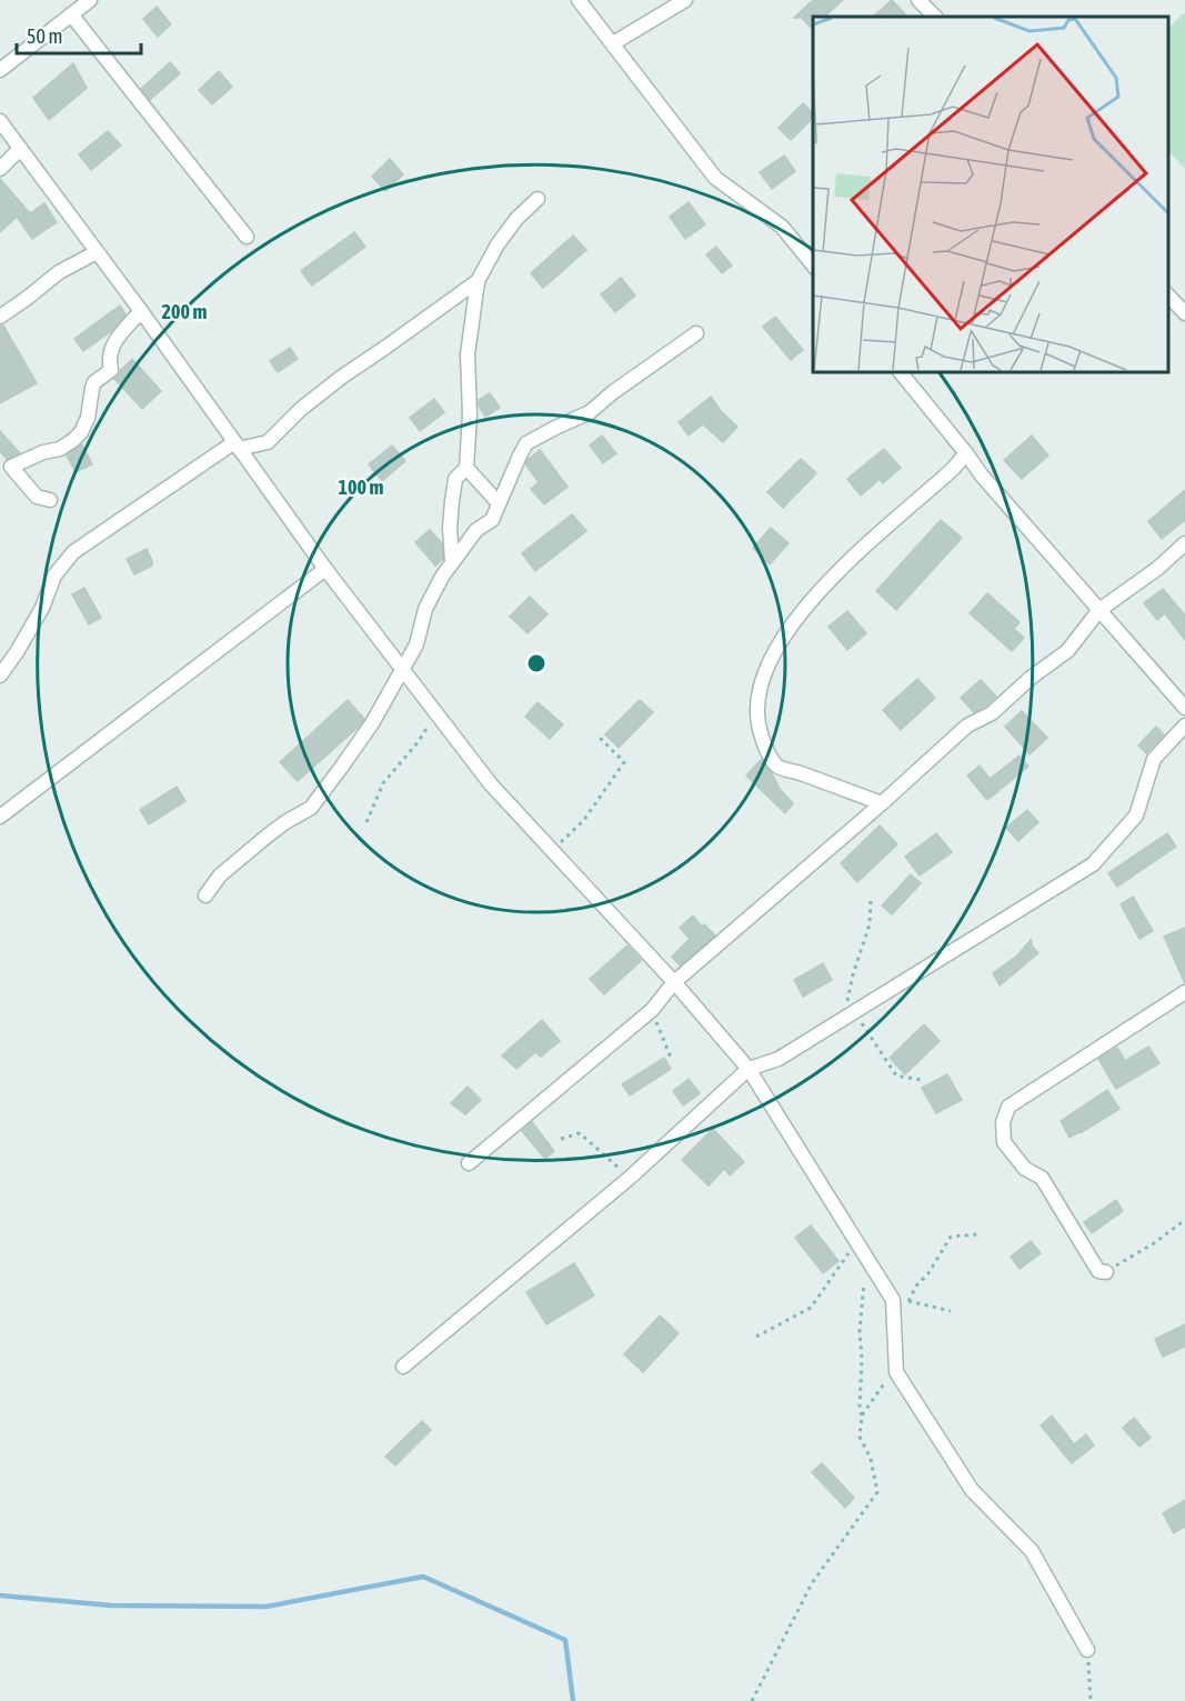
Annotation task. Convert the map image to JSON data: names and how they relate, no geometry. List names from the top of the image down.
{
  "scale_bar": "50 m",
  "rings": ["200 m", "100 m"]
}
